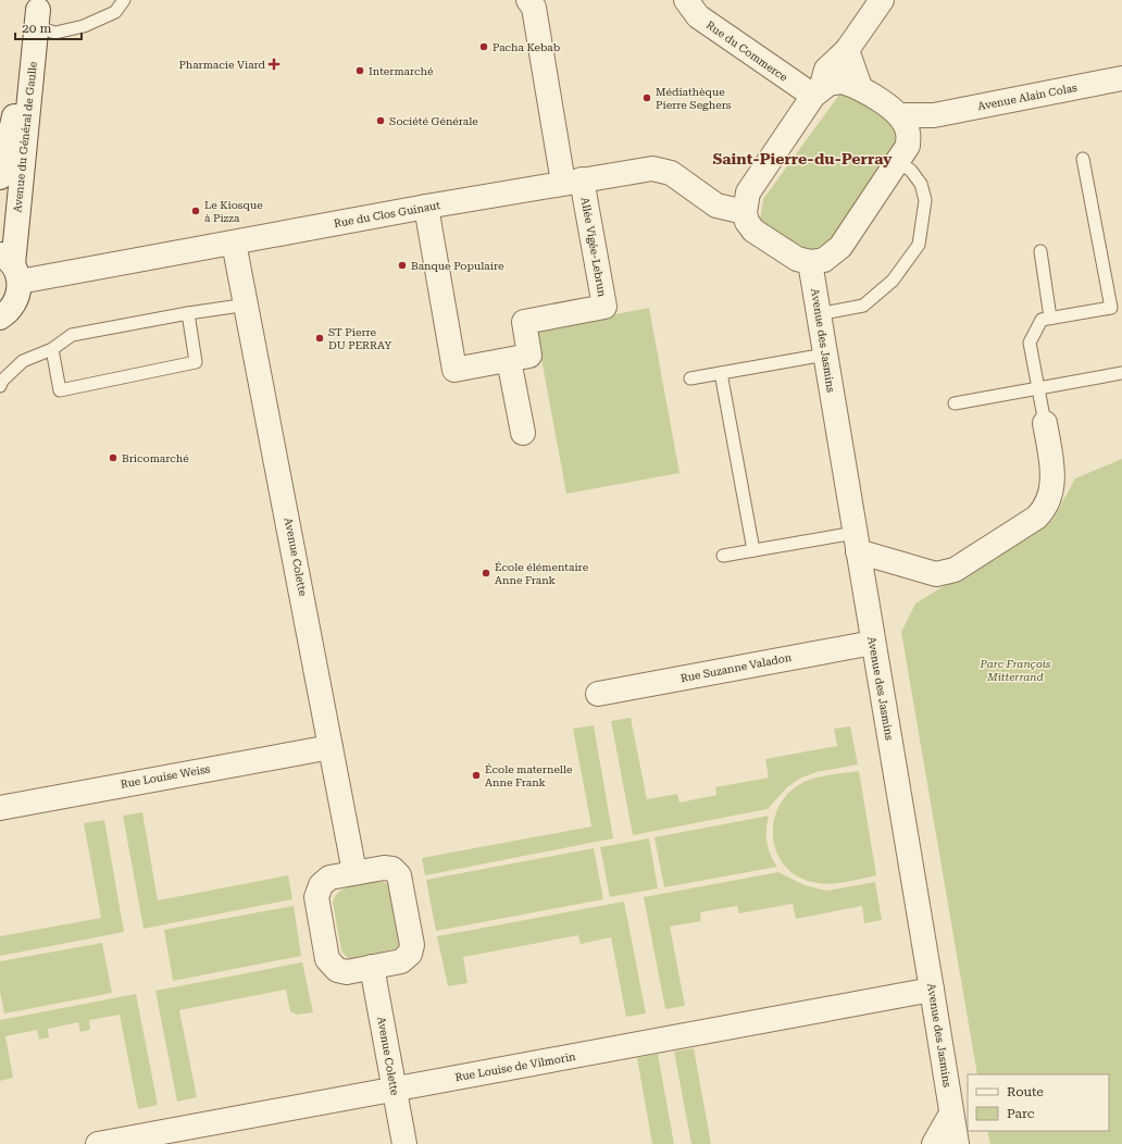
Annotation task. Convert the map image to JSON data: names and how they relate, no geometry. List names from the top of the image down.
{
  "streets": {
    "street": [
      "Rue du Commerce",
      "Avenue Alain Colas",
      "Avenue du Général de Gaulle",
      "Rue du Clos Guinaut",
      "Allée Vigée-Lebrun",
      "Avenue des Jasmins",
      "Avenue Colette",
      "Rue Suzanne Valadon",
      "Rue Louise Weiss",
      "Rue Louise de Vilmorin"
    ]
  },
  "crossings": [
    ["Avenue du Général de Gaulle", "Rue du Clos Guinaut"],
    ["Rue du Clos Guinaut", "Allée Vigée-Lebrun"],
    ["Rue du Clos Guinaut", "Avenue Colette"],
    ["Avenue des Jasmins", "Rue Suzanne Valadon"],
    ["Avenue des Jasmins", "Rue Louise de Vilmorin"],
    ["Avenue Colette", "Rue Louise Weiss"],
    ["Avenue Colette", "Rue Louise de Vilmorin"]
  ],
  "districts": ["Saint-Pierre-du-Perray"],
  "parks": ["Parc François Mitterrand"],
  "places": {
    "other": [
      "Pacha Kebab",
      "Intermarché",
      "Médiathèque Pierre Seghers",
      "Société Générale",
      "Le Kiosque à Pizza",
      "Banque Populaire",
      "ST Pierre DU PERRAY",
      "Bricomarché",
      "École élémentaire Anne Frank",
      "École maternelle Anne Frank"
    ],
    "health": ["Pharmacie Viard"]
  },
  "legend": ["Route", "Parc"],
  "scale_bar": "20 m"
}
